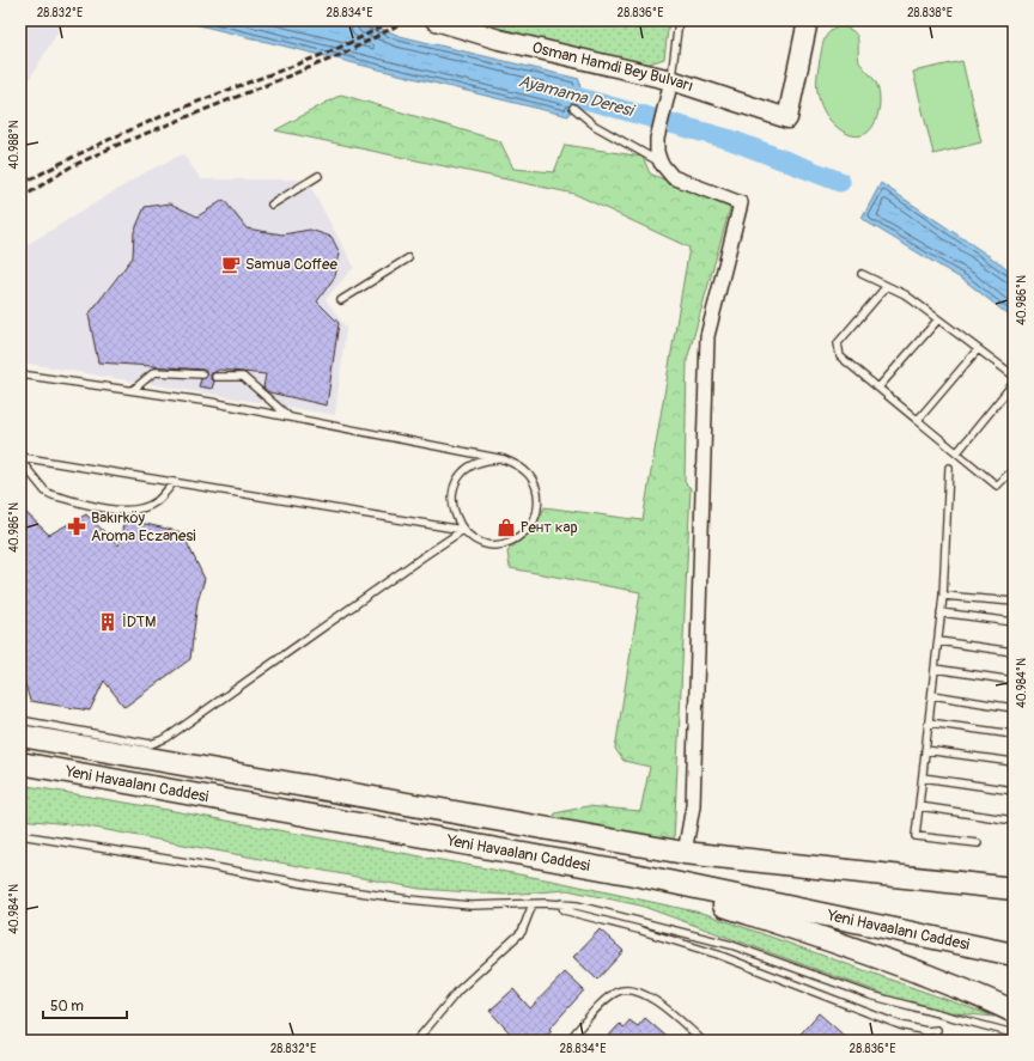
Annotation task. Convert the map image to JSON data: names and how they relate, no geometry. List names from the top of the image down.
{
  "streets": {
    "main road": ["Yeni Havaalanı Caddesi"],
    "street": ["Osman Hamdi Bey Bulvarı"]
  },
  "water": ["Ayamama Deresi"],
  "places": {
    "cafe": ["Samua Coffee"],
    "pharmacy": ["Bakırköy Aroma Eczanesi"],
    "shop": ["Рент кар"],
    "building": ["İDTM"]
  },
  "scale_bar": "50 m",
  "coordinates": [
    "28.832°E",
    "28.834°E",
    "28.836°E",
    "28.838°E",
    "40.988°N",
    "40.986°N",
    "40.984°N"
  ]
}
